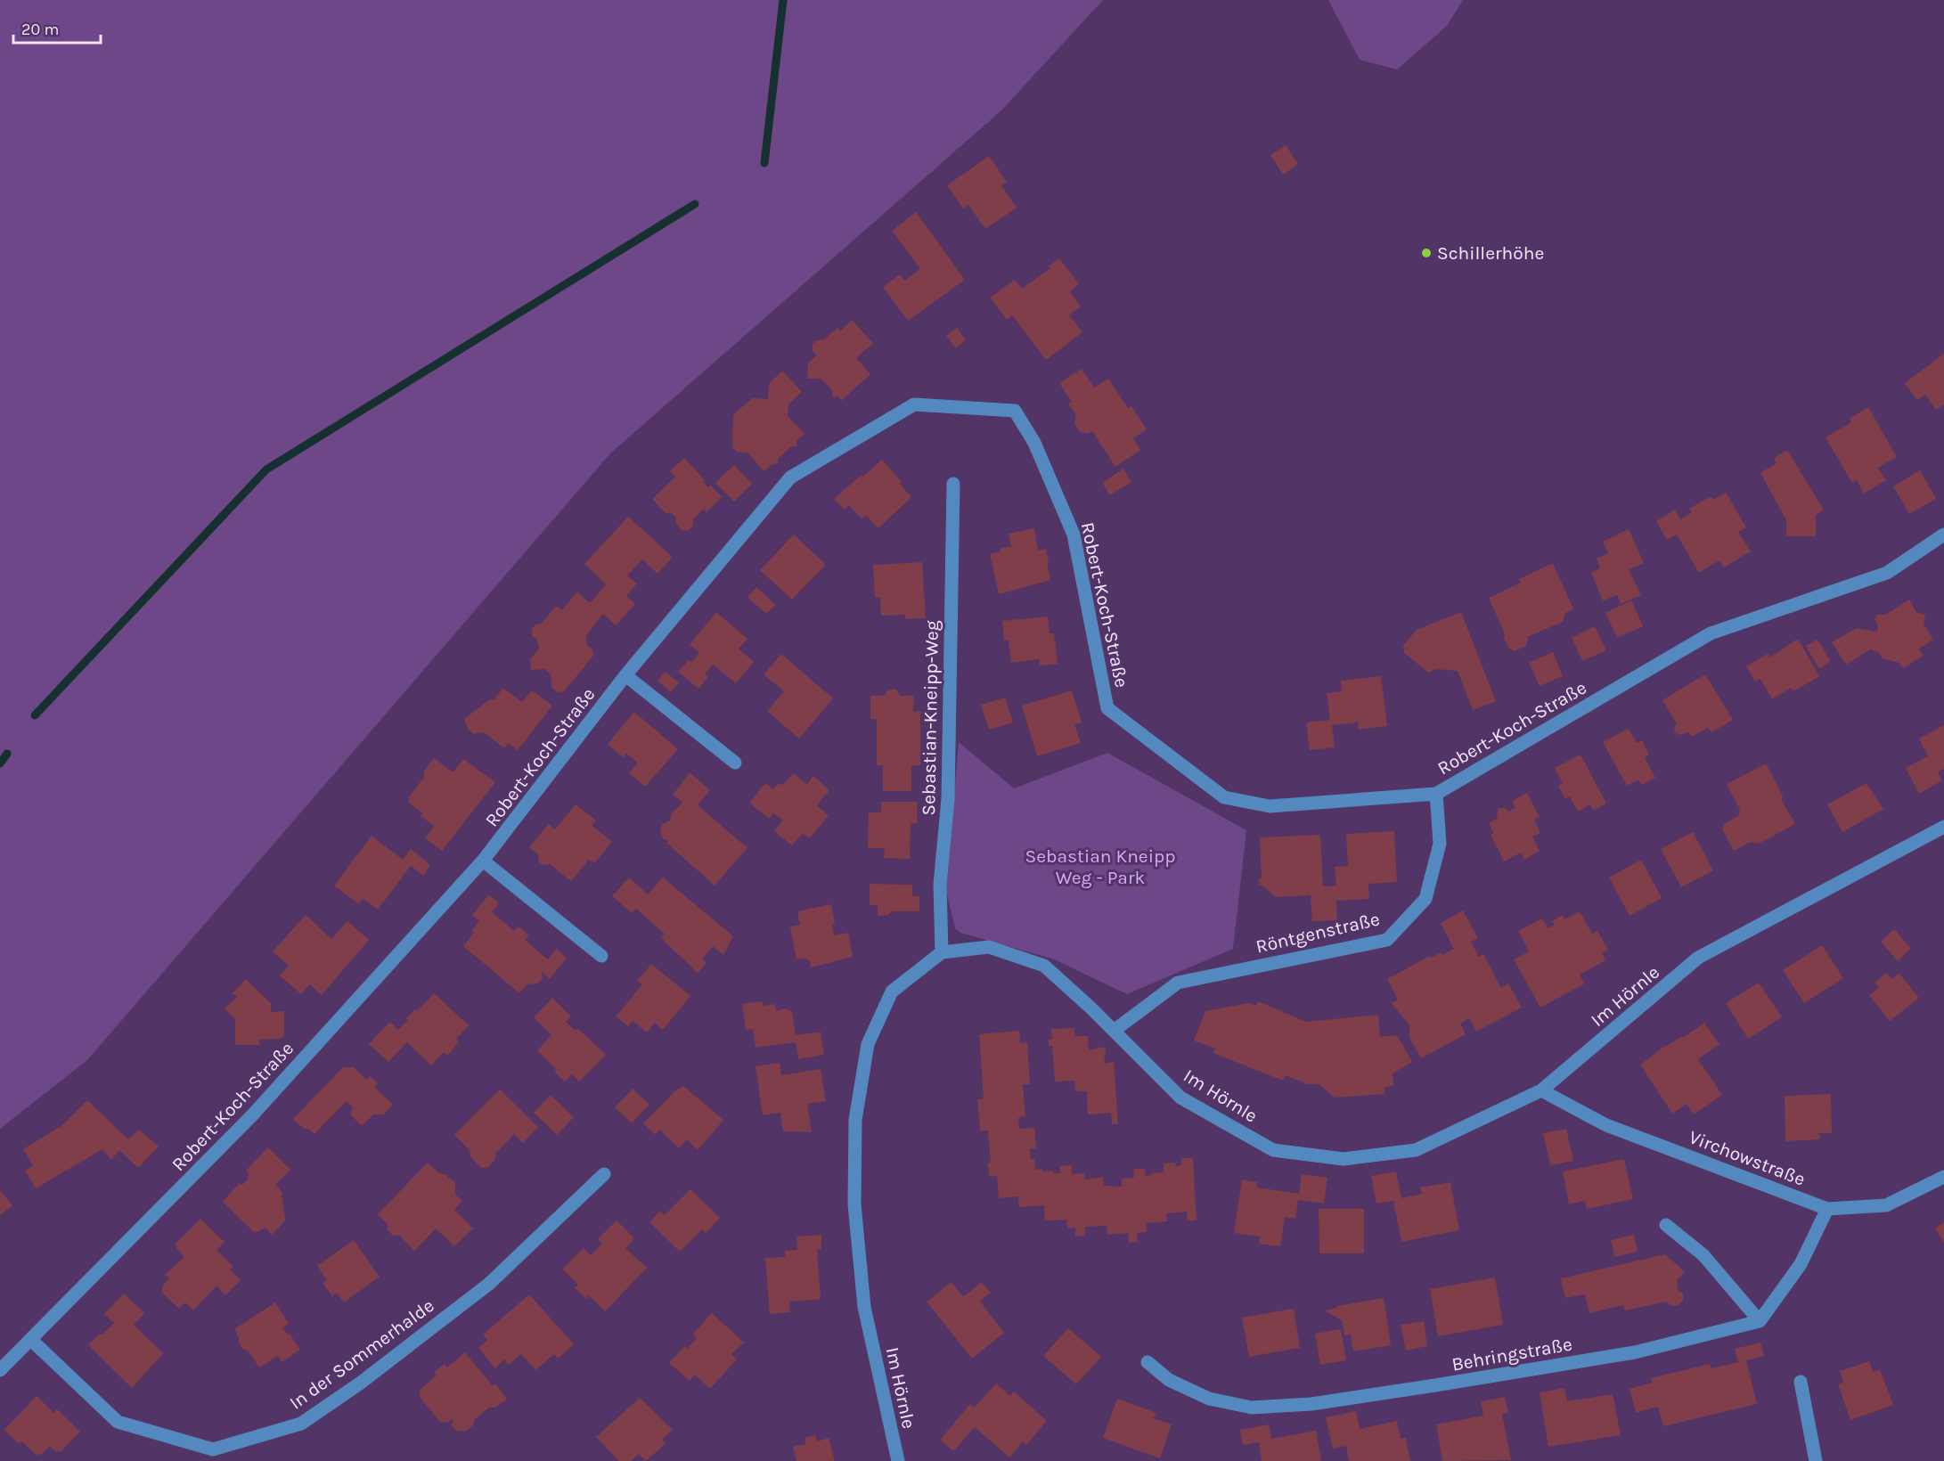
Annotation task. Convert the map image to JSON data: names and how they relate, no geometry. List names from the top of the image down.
{
  "streets": {
    "street": [
      "Robert-Koch-Straße",
      "Sebastian-Kneipp-Weg",
      "Röntgenstraße",
      "Im Hörnle",
      "Virchowstraße",
      "In der Sommerhalde",
      "Behringstraße"
    ]
  },
  "crossings": [
    ["Robert-Koch-Straße", "Röntgenstraße"],
    ["Robert-Koch-Straße", "In der Sommerhalde"],
    ["Sebastian-Kneipp-Weg", "Im Hörnle"],
    ["Röntgenstraße", "Im Hörnle"],
    ["Im Hörnle", "Virchowstraße"]
  ],
  "parks": ["Sebastian Kneipp Weg - Park"],
  "places": ["Schillerhöhe"],
  "scale_bar": "20 m"
}
